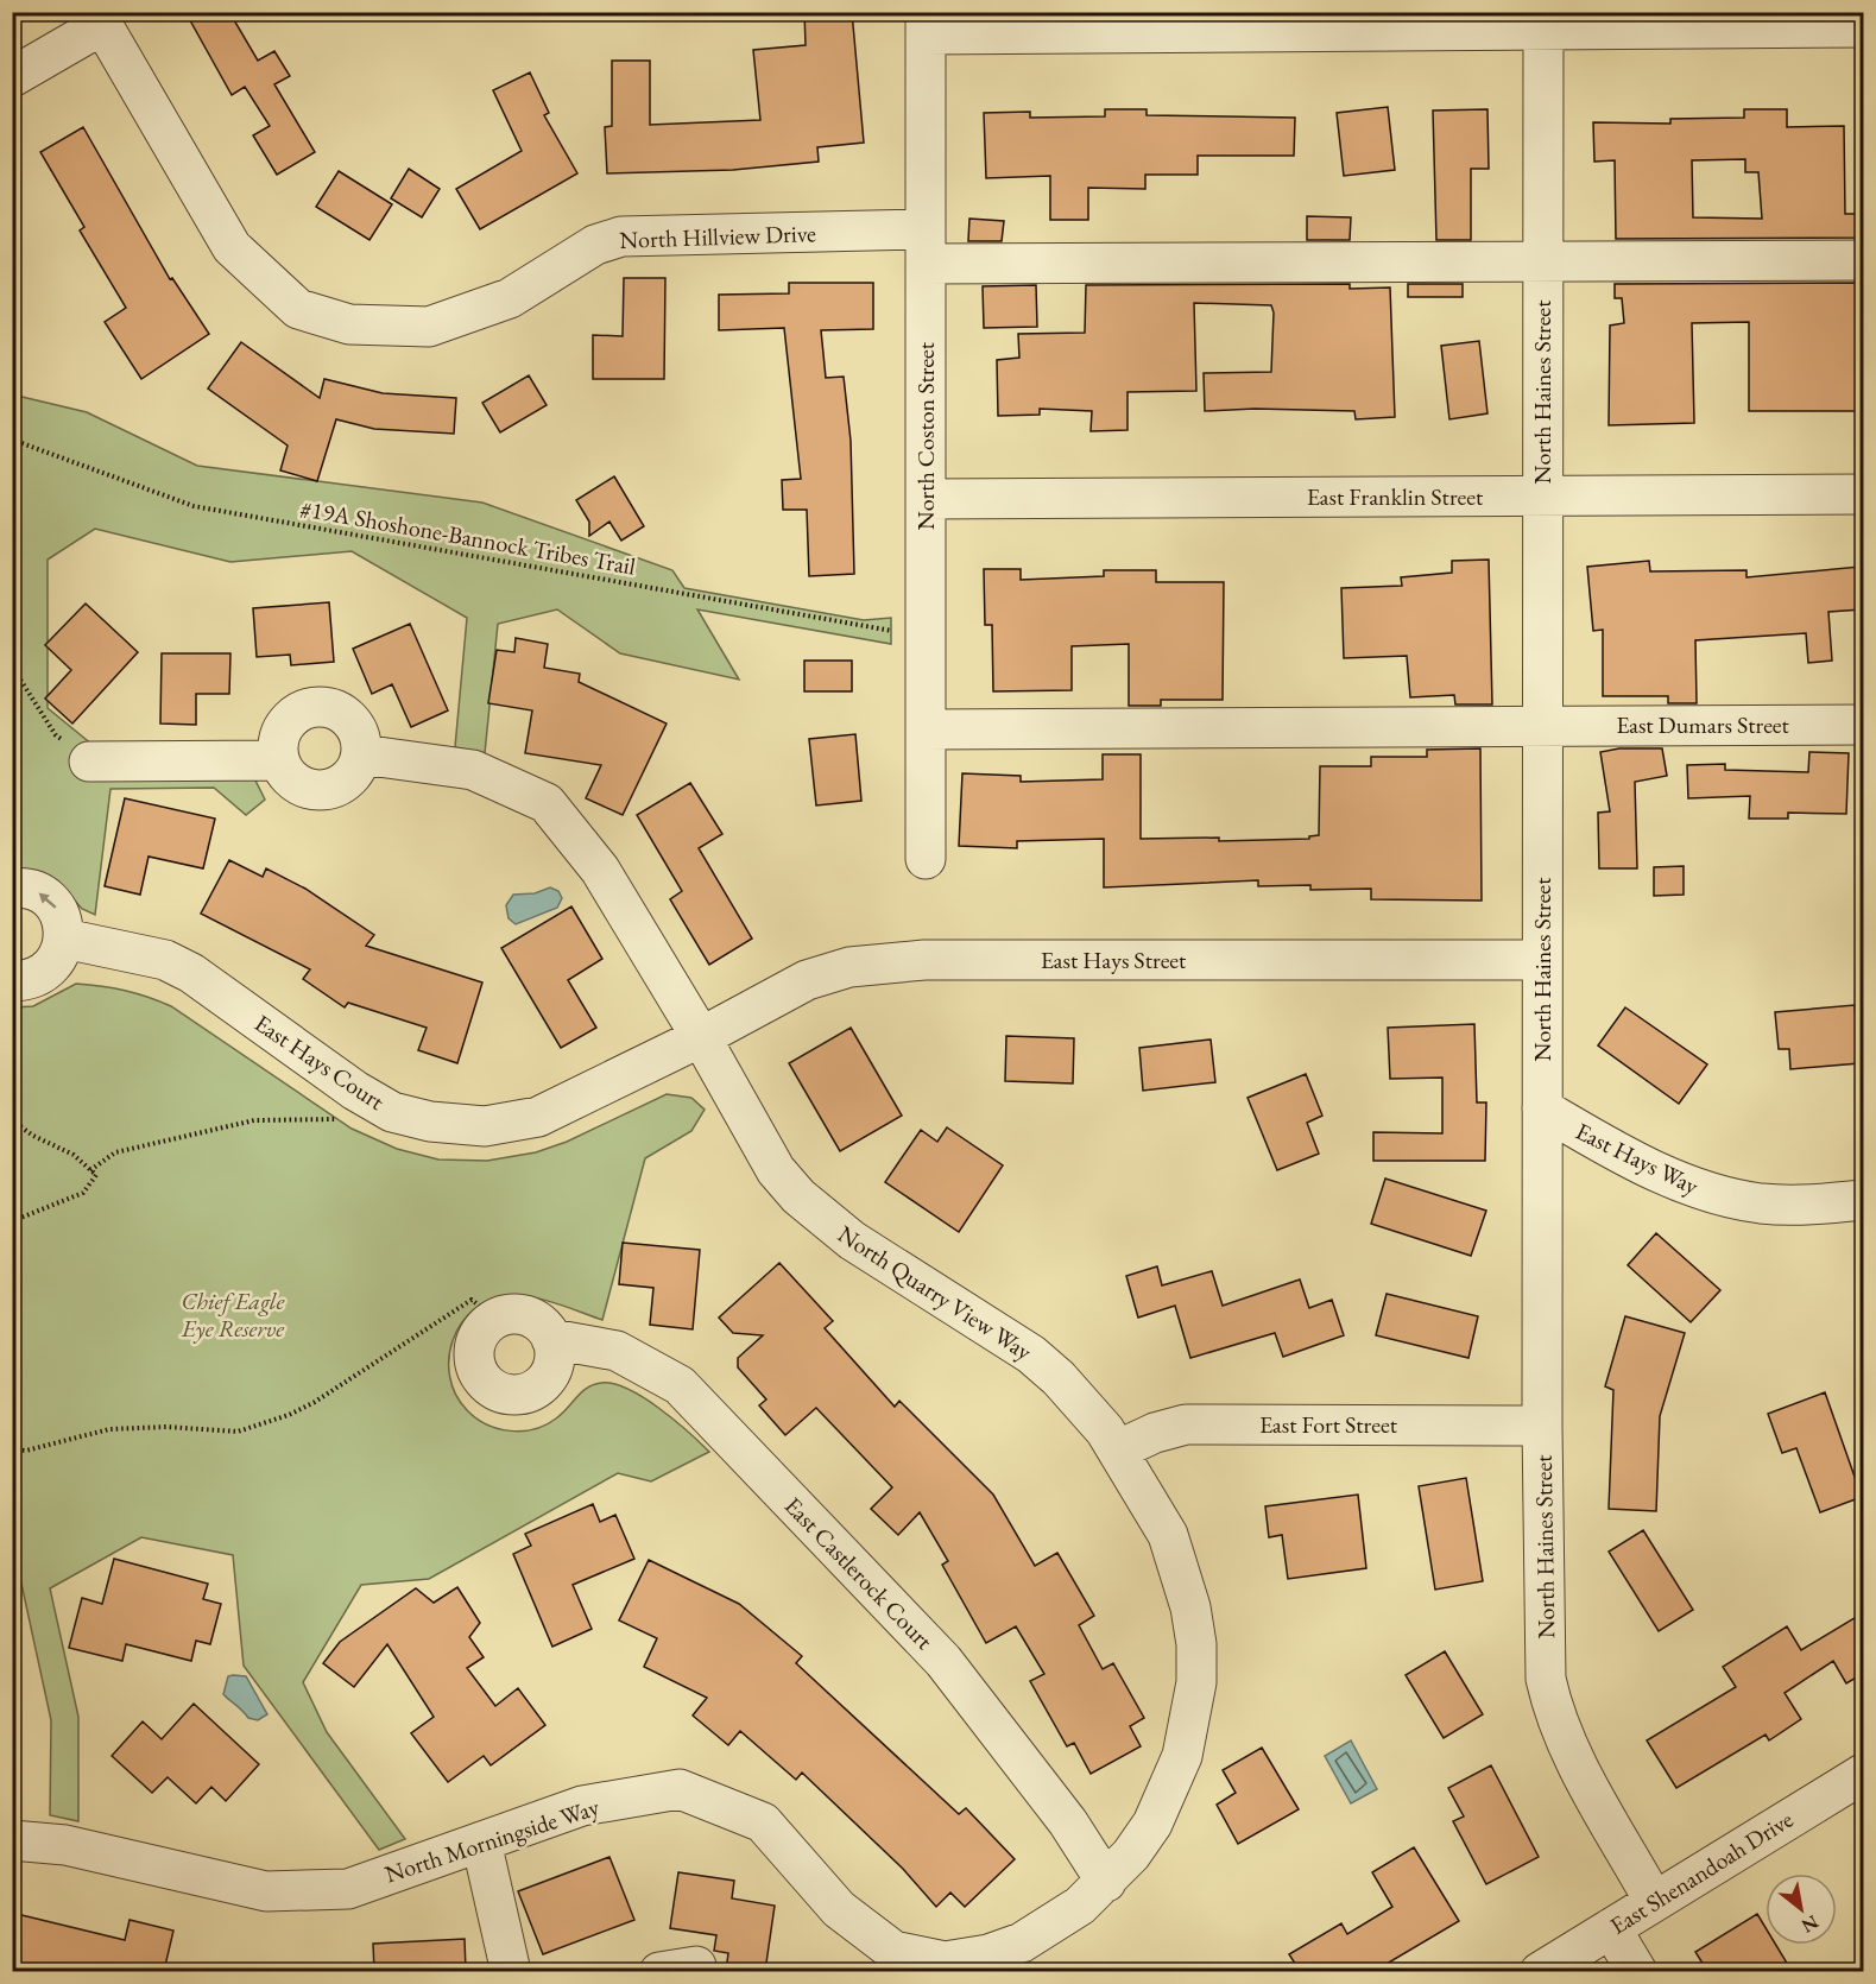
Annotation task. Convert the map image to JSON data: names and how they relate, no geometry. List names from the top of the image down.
{
  "streets": {
    "street": [
      "North Hillview Drive",
      "North Haines Street",
      "North Coston Street",
      "East Franklin Street",
      "East Dumars Street",
      "East Hays Street",
      "East Hays Court",
      "East Hays Way",
      "North Quarry View Way",
      "East Fort Street",
      "East Castlerock Court",
      "North Morningside Way",
      "East Shenandoah Drive"
    ],
    "path": ["#19A Shoshone-Bannock Tribes Trail"]
  },
  "crossings": [
    ["North Hillview Drive", "North Haines Street"],
    ["North Hillview Drive", "North Coston Street"],
    ["North Haines Street", "East Franklin Street"],
    ["North Haines Street", "East Dumars Street"],
    ["North Haines Street", "East Hays Street"],
    ["North Haines Street", "East Hays Way"],
    ["North Haines Street", "East Fort Street"],
    ["North Haines Street", "East Shenandoah Drive"],
    ["North Coston Street", "East Franklin Street"],
    ["North Coston Street", "#19A Shoshone-Bannock Tribes Trail"],
    ["North Coston Street", "East Dumars Street"],
    ["East Hays Street", "East Hays Court"],
    ["East Hays Street", "North Quarry View Way"],
    ["East Hays Court", "North Quarry View Way"],
    ["North Quarry View Way", "East Fort Street"],
    ["North Quarry View Way", "East Castlerock Court"],
    ["North Quarry View Way", "North Morningside Way"]
  ],
  "parks": ["Chief Eagle Eye Reserve"],
  "north": "bottom right"
}
